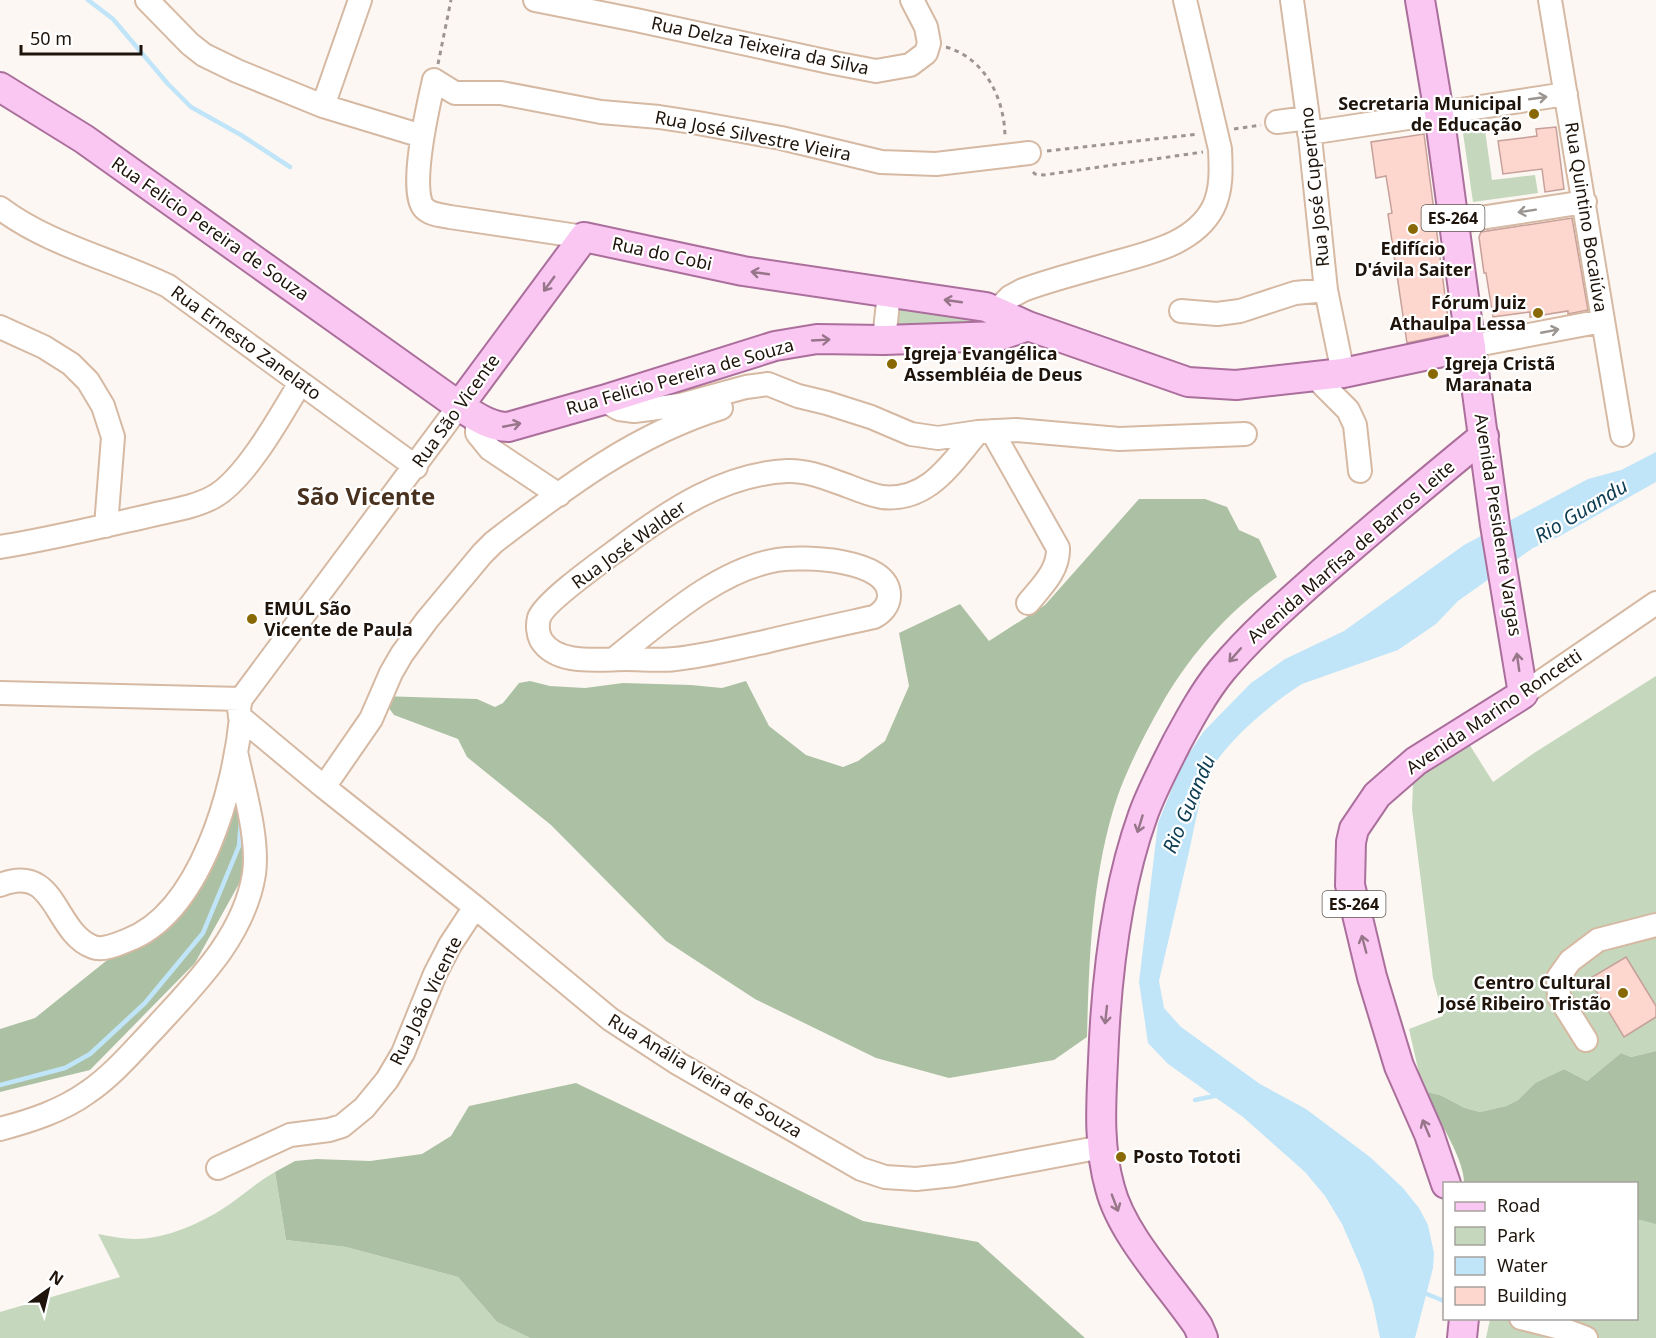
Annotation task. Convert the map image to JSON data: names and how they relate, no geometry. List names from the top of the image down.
{
  "streets": {
    "main road": [
      "ES-264",
      "Rua Felicio Pereira de Souza",
      "Rua do Cobi",
      "Rua São Vicente",
      "Avenida Presidente Vargas",
      "Avenida Marfisa de Barros Leite",
      "Avenida Marino Roncetti"
    ],
    "street": [
      "Rua Delza Teixeira da Silva",
      "Rua José Silvestre Vieira",
      "Rua José Cupertino",
      "Rua Quintino Bocaiúva",
      "Rua Ernesto Zanelato",
      "Rua José Walder",
      "Rua João Vicente",
      "Rua Anália Vieira de Souza"
    ]
  },
  "crossings": [
    ["Rua José Silvestre Vieira", "Rua do Cobi"],
    ["Rua Felicio Pereira de Souza", "Rua do Cobi"],
    ["Rua Felicio Pereira de Souza", "Rua São Vicente"],
    ["Rua do Cobi", "Rua São Vicente"],
    ["Rua Ernesto Zanelato", "Rua São Vicente"],
    ["Rua São Vicente", "Rua Anália Vieira de Souza"],
    ["Avenida Presidente Vargas", "Avenida Marfisa de Barros Leite"],
    ["Avenida Presidente Vargas", "Avenida Marino Roncetti"],
    ["Avenida Marfisa de Barros Leite", "Rua Anália Vieira de Souza"],
    ["Rua João Vicente", "Rua Anália Vieira de Souza"]
  ],
  "one_way": [
    "Rua Felicio Pereira de Souza",
    "Rua São Vicente",
    "Avenida Presidente Vargas",
    "Avenida Marfisa de Barros Leite",
    "Avenida Marino Roncetti"
  ],
  "districts": ["São Vicente"],
  "water": ["Rio Guandu"],
  "places": [
    "Secretaria Municipal de Educação",
    "Edifício D'ávila Saiter",
    "Fórum Juiz Athaulpa Lessa",
    "Igreja Evangélica Assembléia de Deus",
    "Igreja Cristã Maranata",
    "EMUL São Vicente de Paula",
    "Centro Cultural José Ribeiro Tristão",
    "Posto Tototi"
  ],
  "legend": [
    "Road",
    "Park",
    "Water",
    "Building"
  ],
  "scale_bar": "50 m",
  "north": "top right"
}
